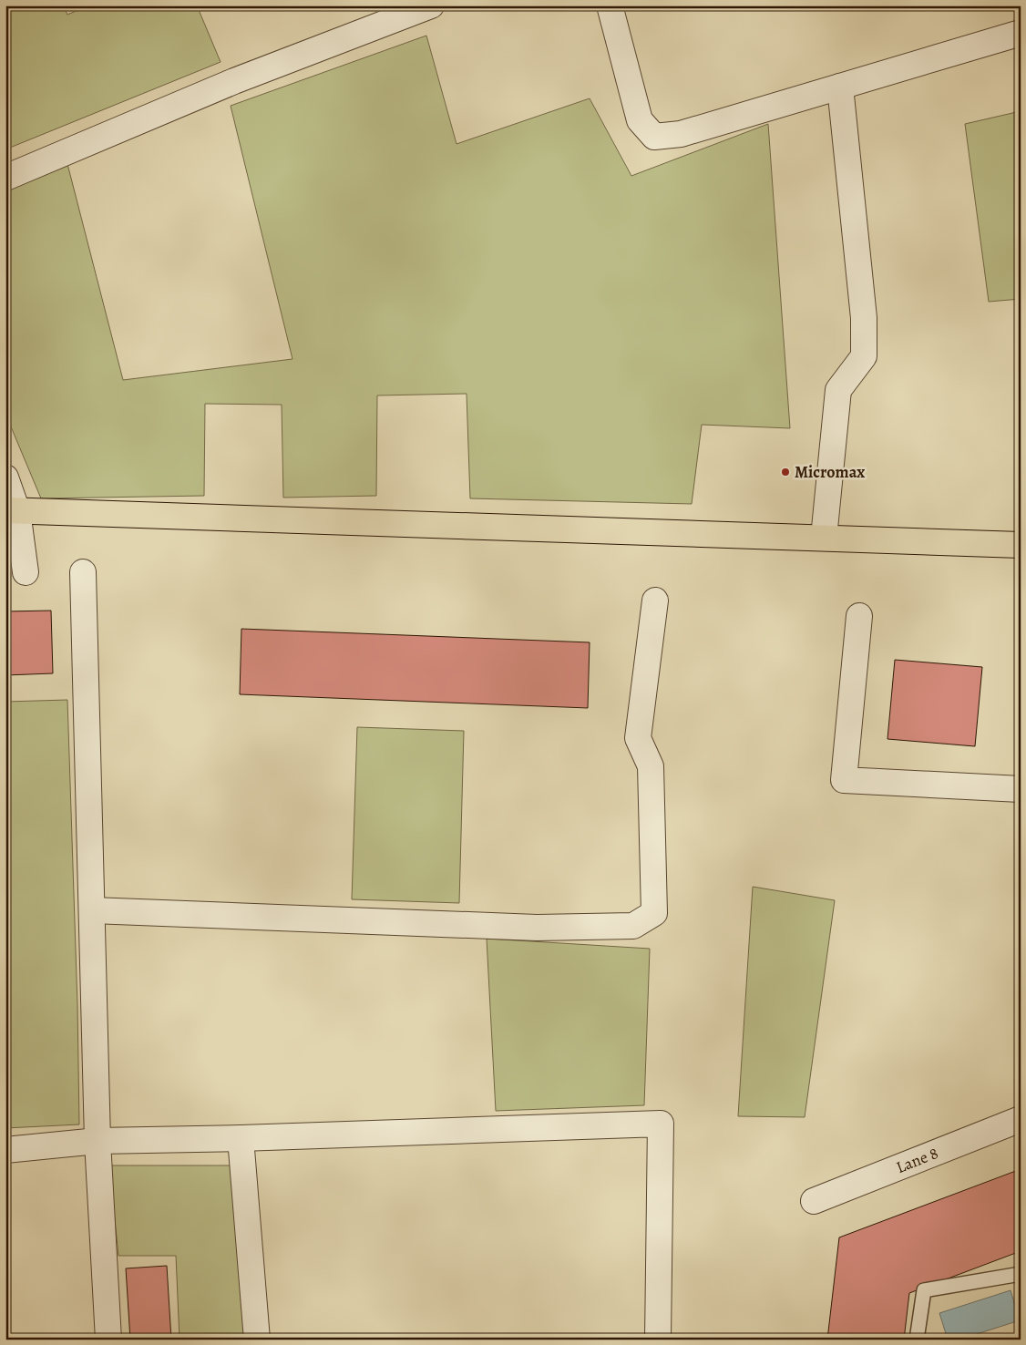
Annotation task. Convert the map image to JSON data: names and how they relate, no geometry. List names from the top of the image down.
{
  "streets": {
    "street": ["Lane 8"]
  },
  "places": ["Micromax"]
}
